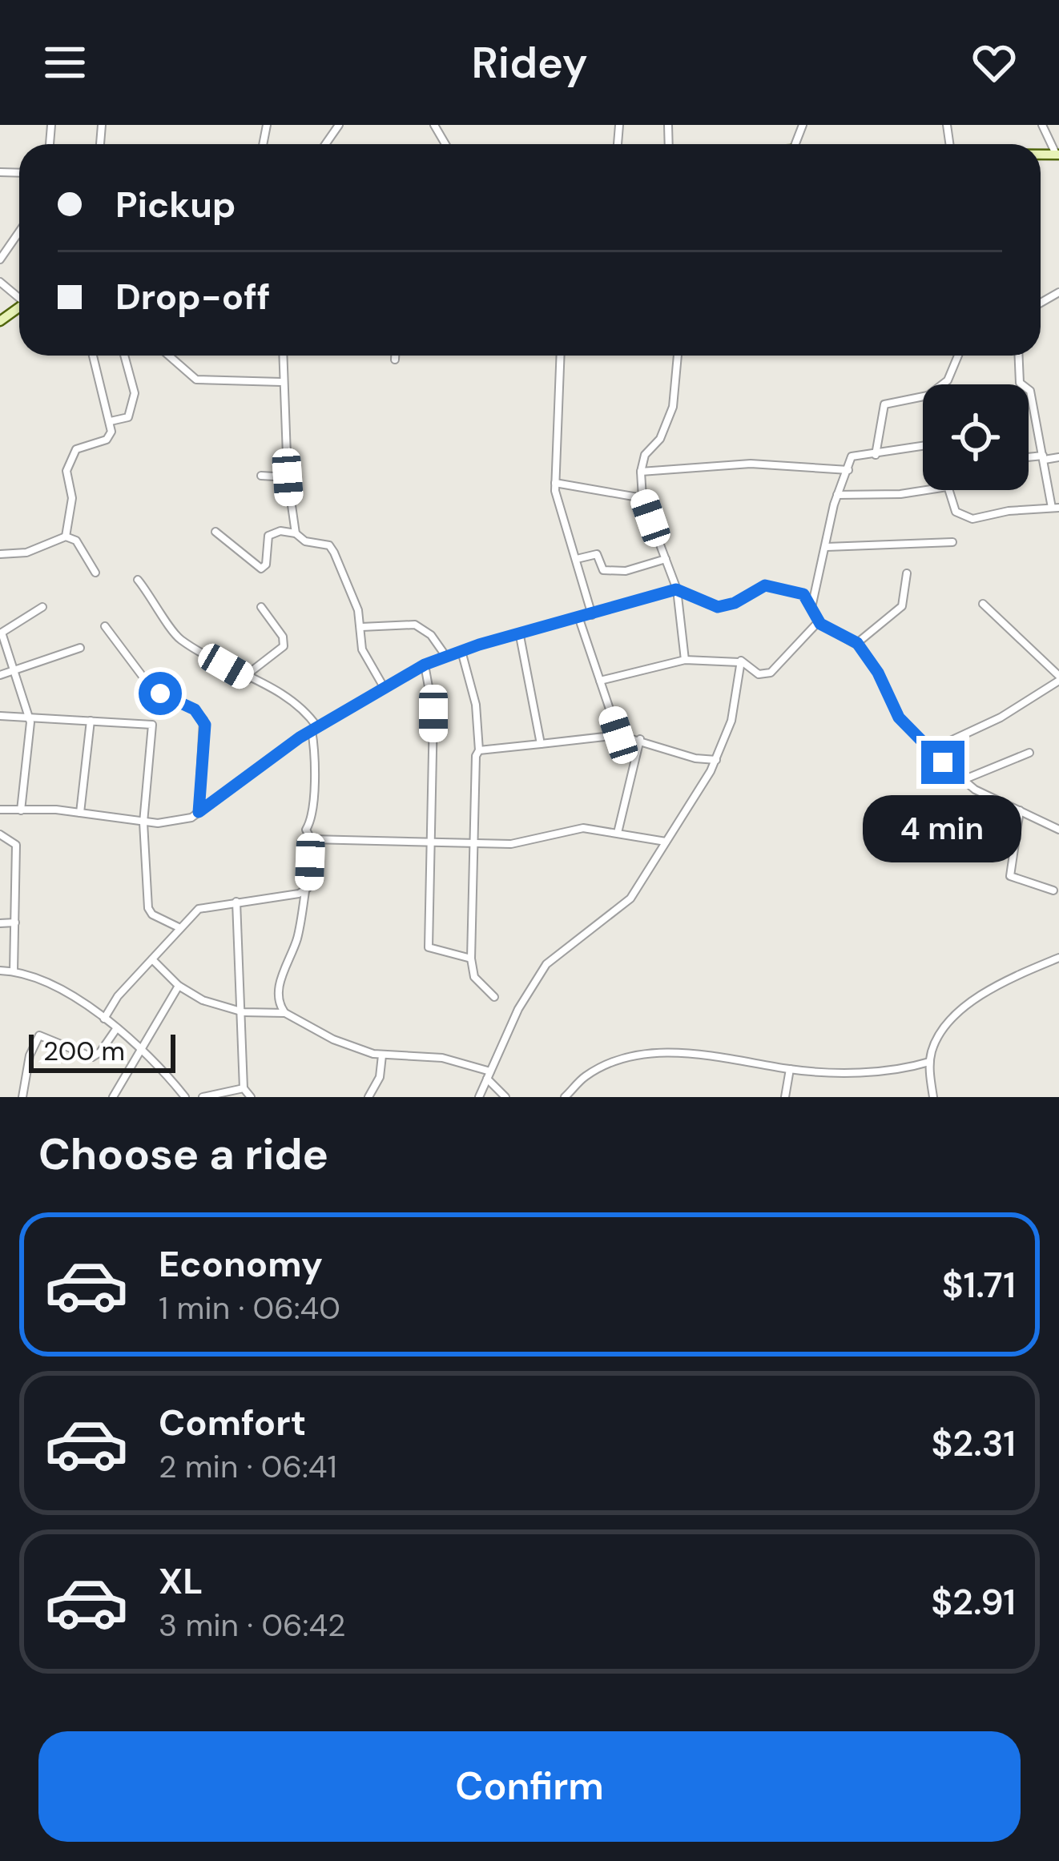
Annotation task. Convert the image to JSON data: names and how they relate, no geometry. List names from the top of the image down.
{
  "scale_bar": "200 m",
  "page": {
    "header": "Ridey",
    "banner": ["Pickup", "Drop-off"],
    "bubble": "4 min",
    "scale": "200 m",
    "heading": "Choose a ride",
    "list": [
      {
        "name": "Economy",
        "note": "1 min · 06:40",
        "value": "$1.71"
      },
      {
        "name": "Comfort",
        "note": "2 min · 06:41",
        "value": "$2.31"
      },
      {
        "name": "XL",
        "note": "3 min · 06:42",
        "value": "$2.91"
      }
    ],
    "buttons": "Confirm"
  }
}
